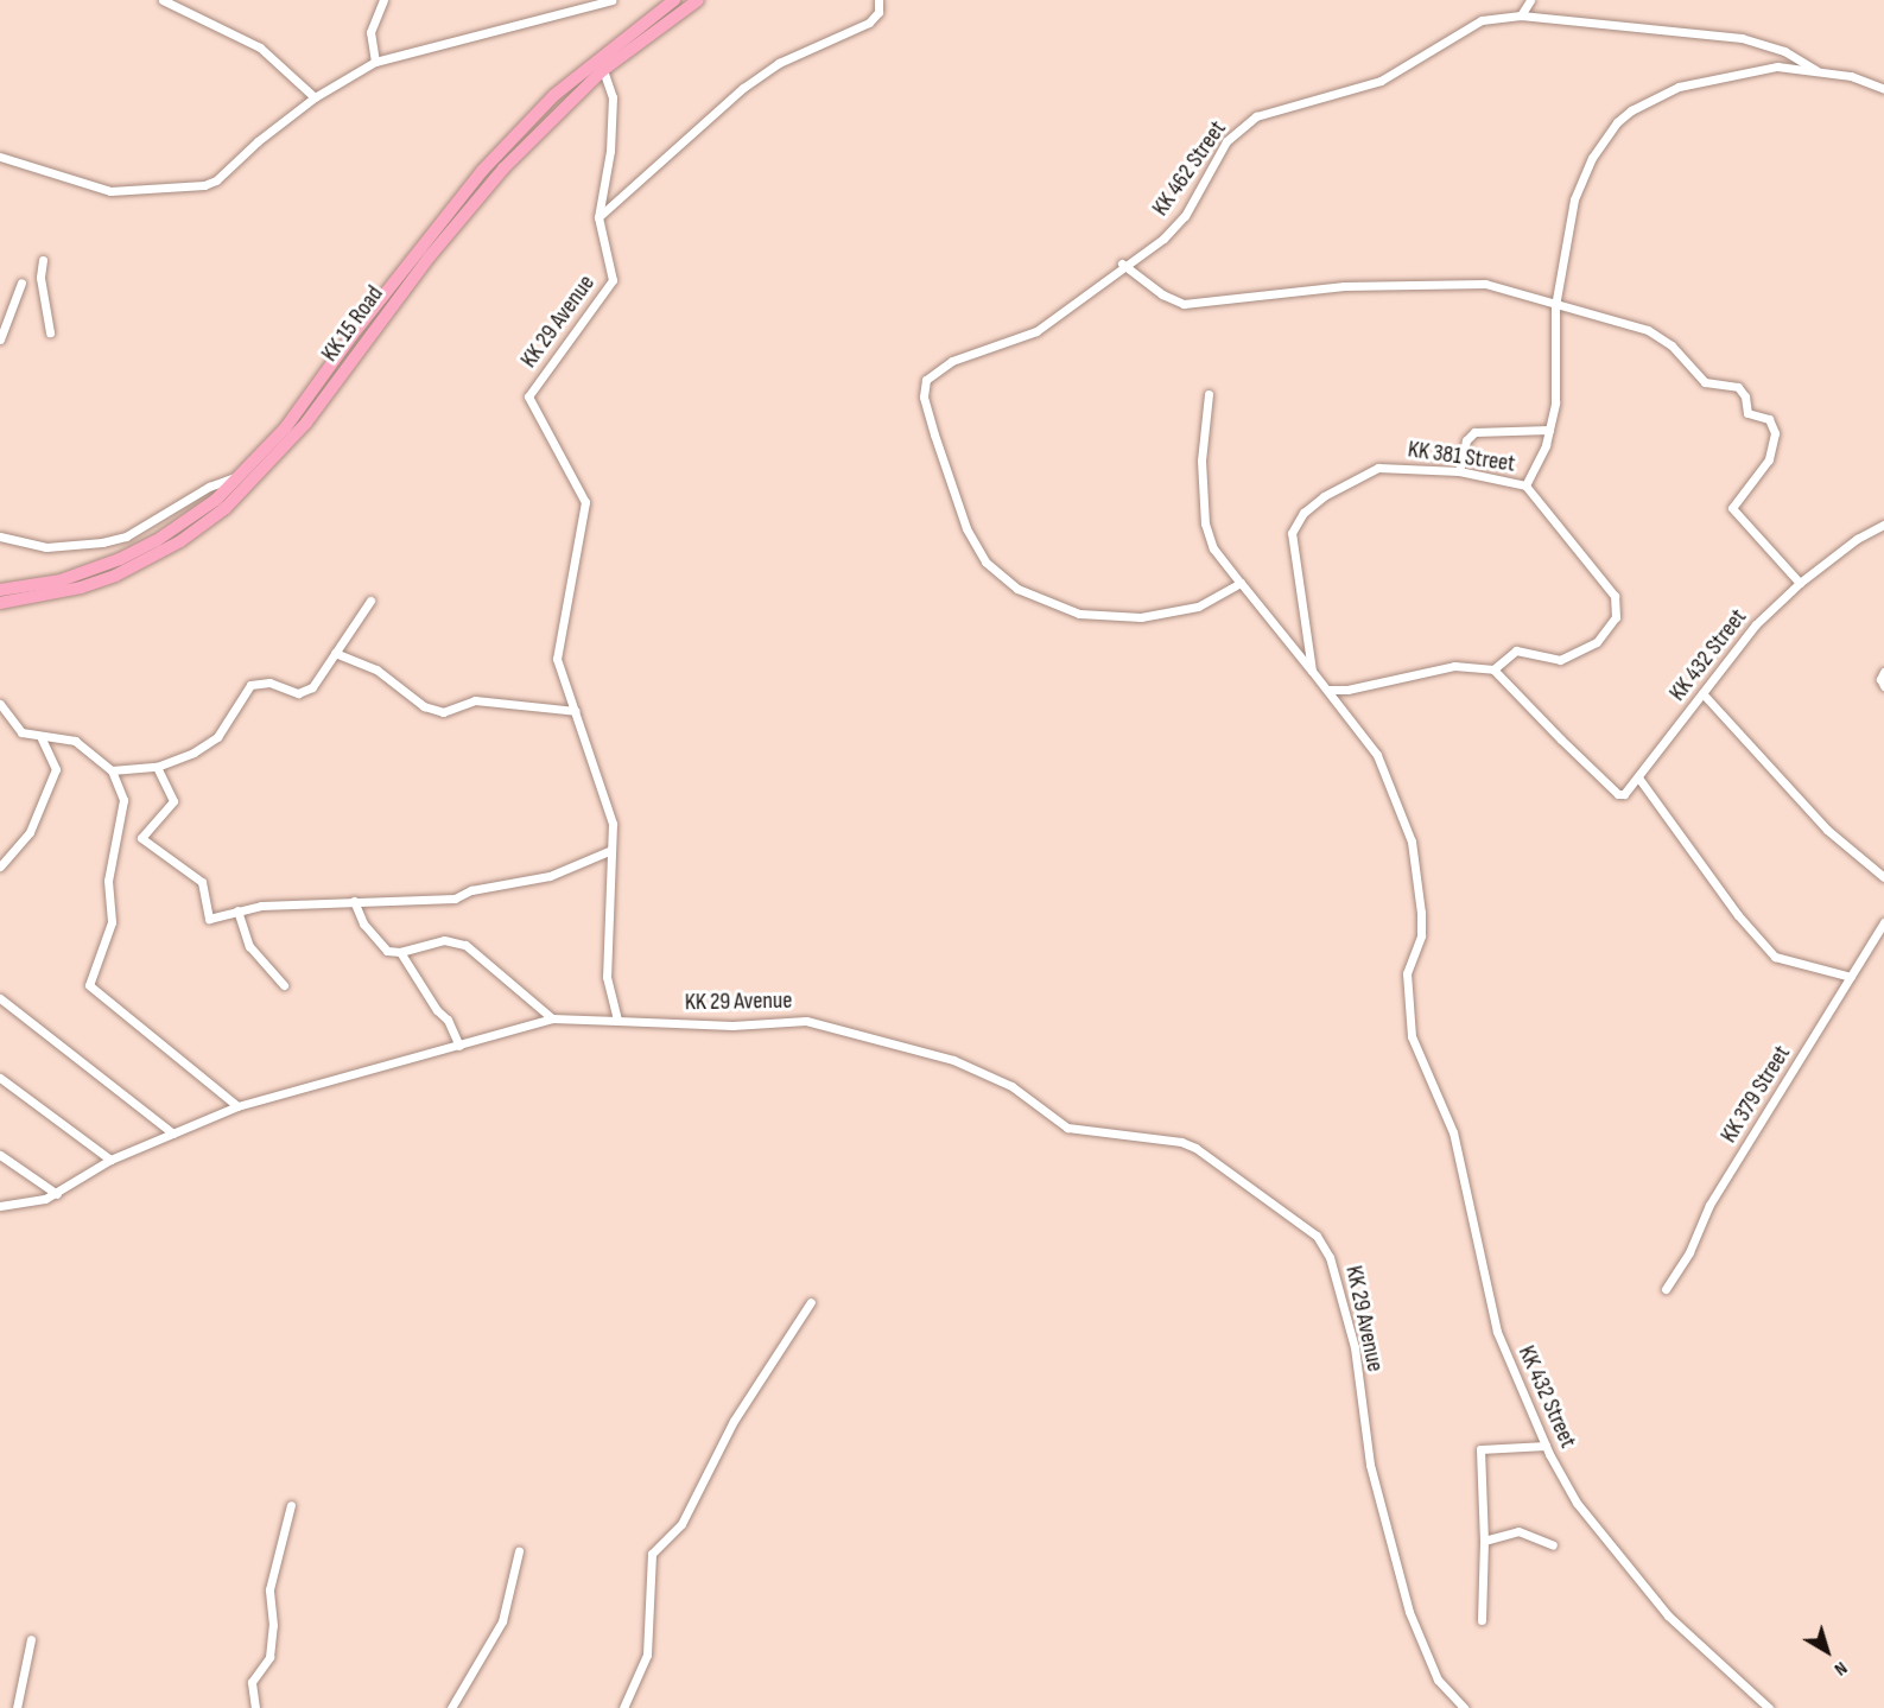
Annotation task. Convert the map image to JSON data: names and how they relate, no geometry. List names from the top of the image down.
{
  "streets": {
    "highway": ["KK 15 Road"],
    "street": [
      "KK 462 Street",
      "KK 29 Avenue",
      "KK 381 Street",
      "KK 432 Street",
      "KK 379 Street"
    ]
  },
  "crossings": [
    ["KK 462 Street", "KK 381 Street"],
    ["KK 29 Avenue", "KK 15 Road"],
    ["KK 381 Street", "KK 432 Street"]
  ],
  "north": "bottom right"
}
